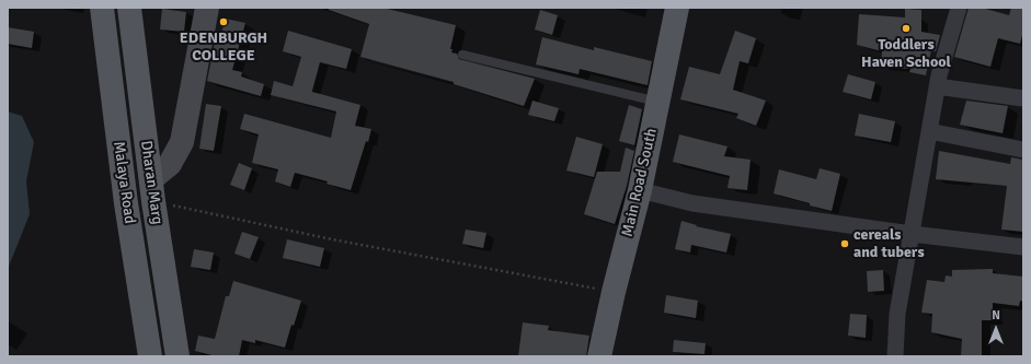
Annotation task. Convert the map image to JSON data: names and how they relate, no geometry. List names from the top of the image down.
{
  "streets": {
    "main road": ["Malaya Road", "Dharan Marg", "Main Road South"]
  },
  "places": ["EDENBURGH COLLEGE", "Toddlers Haven School", "cereals and tubers"],
  "north": "top"
}
